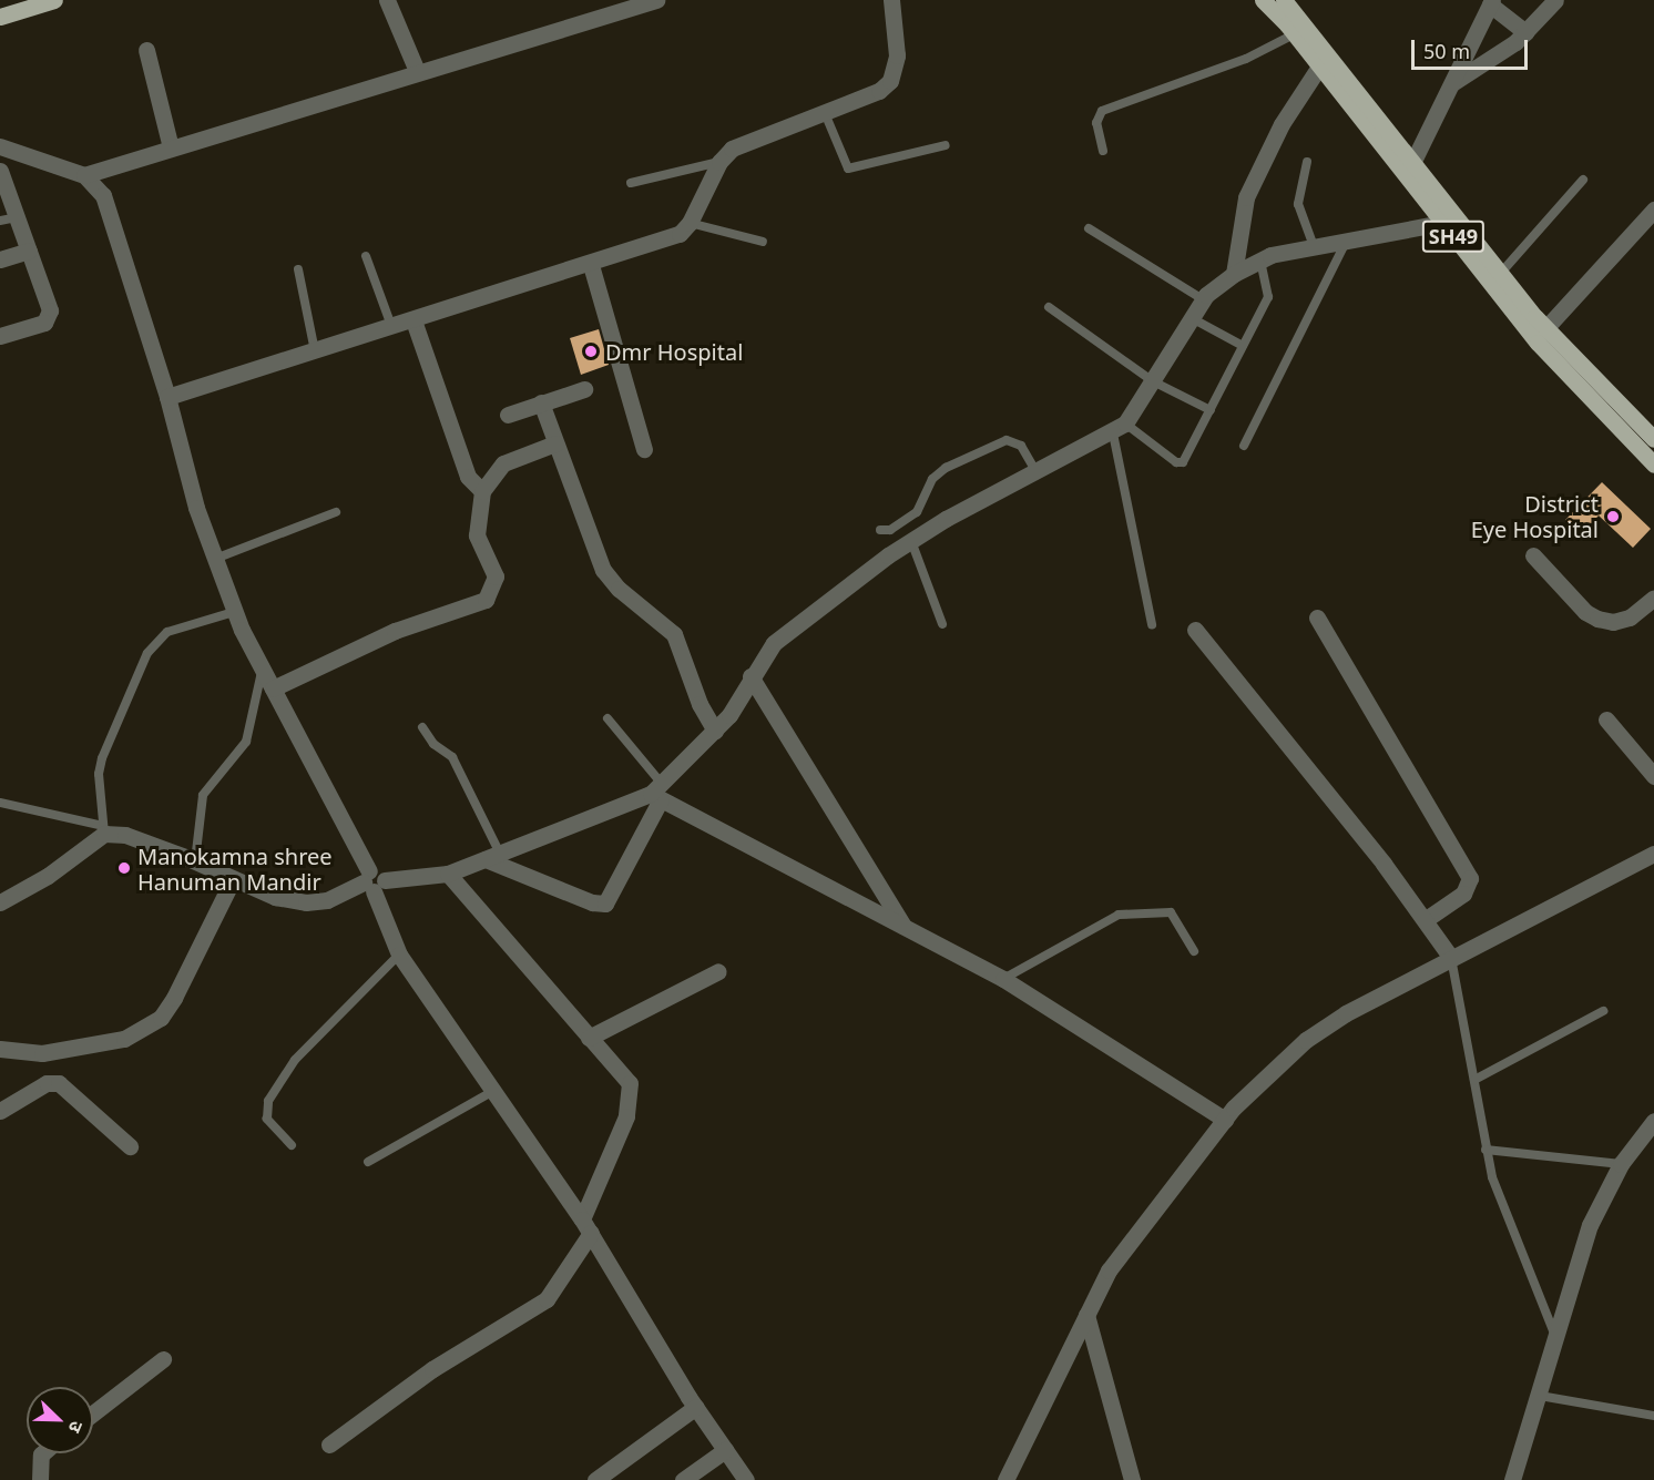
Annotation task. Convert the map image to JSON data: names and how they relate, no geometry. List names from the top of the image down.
{
  "streets": {
    "main road": ["SH49"]
  },
  "places": ["Dmr Hospital", "District Eye Hospital", "Manokamna shree Hanuman Mandir"],
  "scale_bar": "50 m",
  "north": "bottom right"
}
